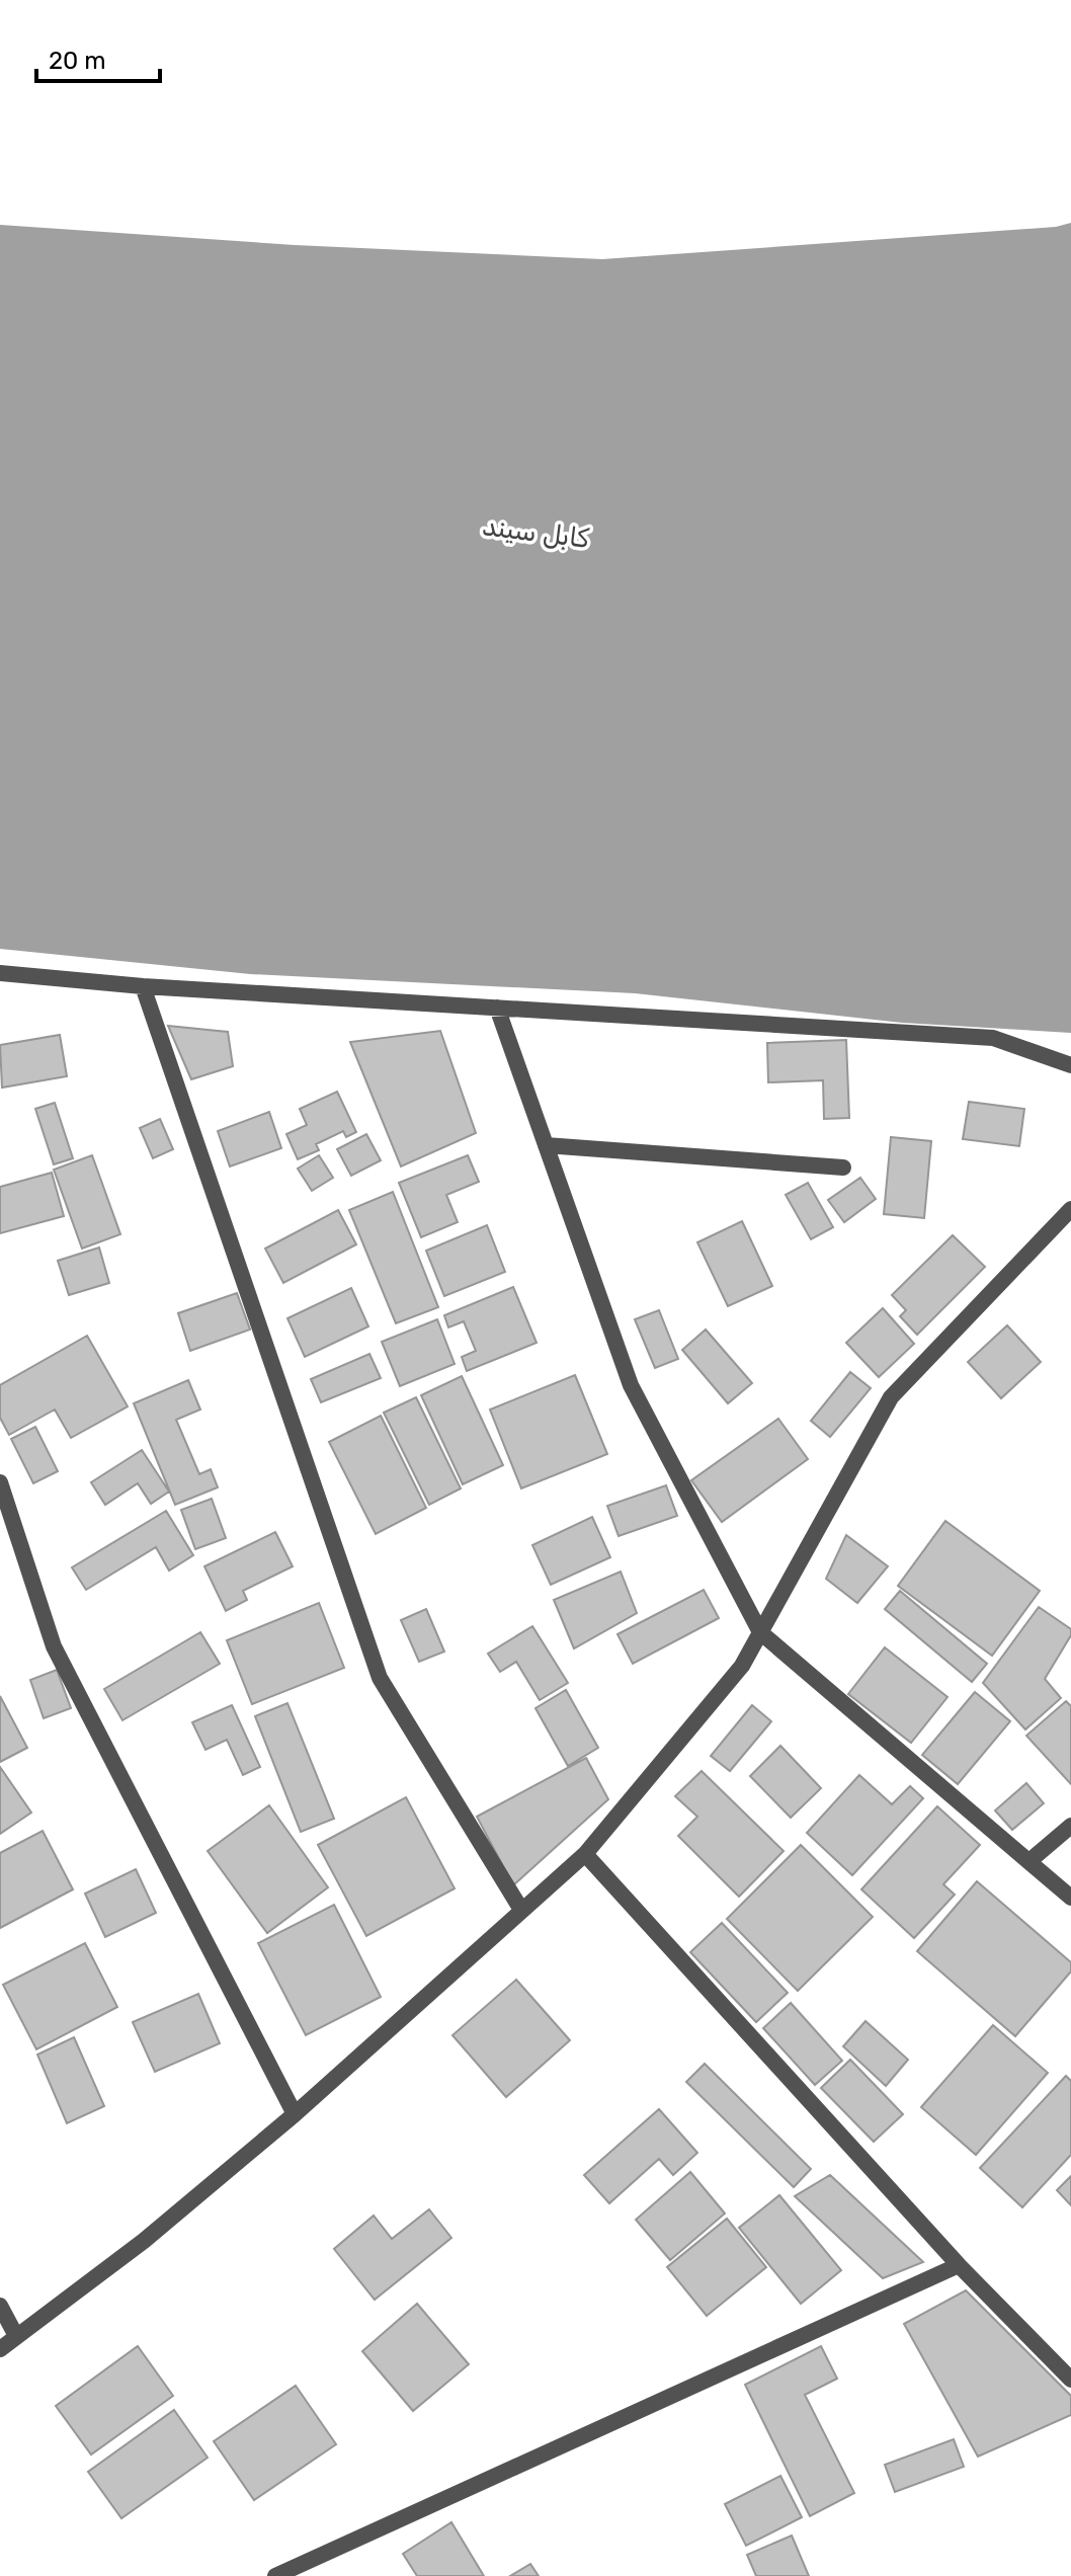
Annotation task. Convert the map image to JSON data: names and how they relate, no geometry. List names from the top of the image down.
{
  "water": ["کابل سيند"],
  "scale_bar": "20 m"
}
